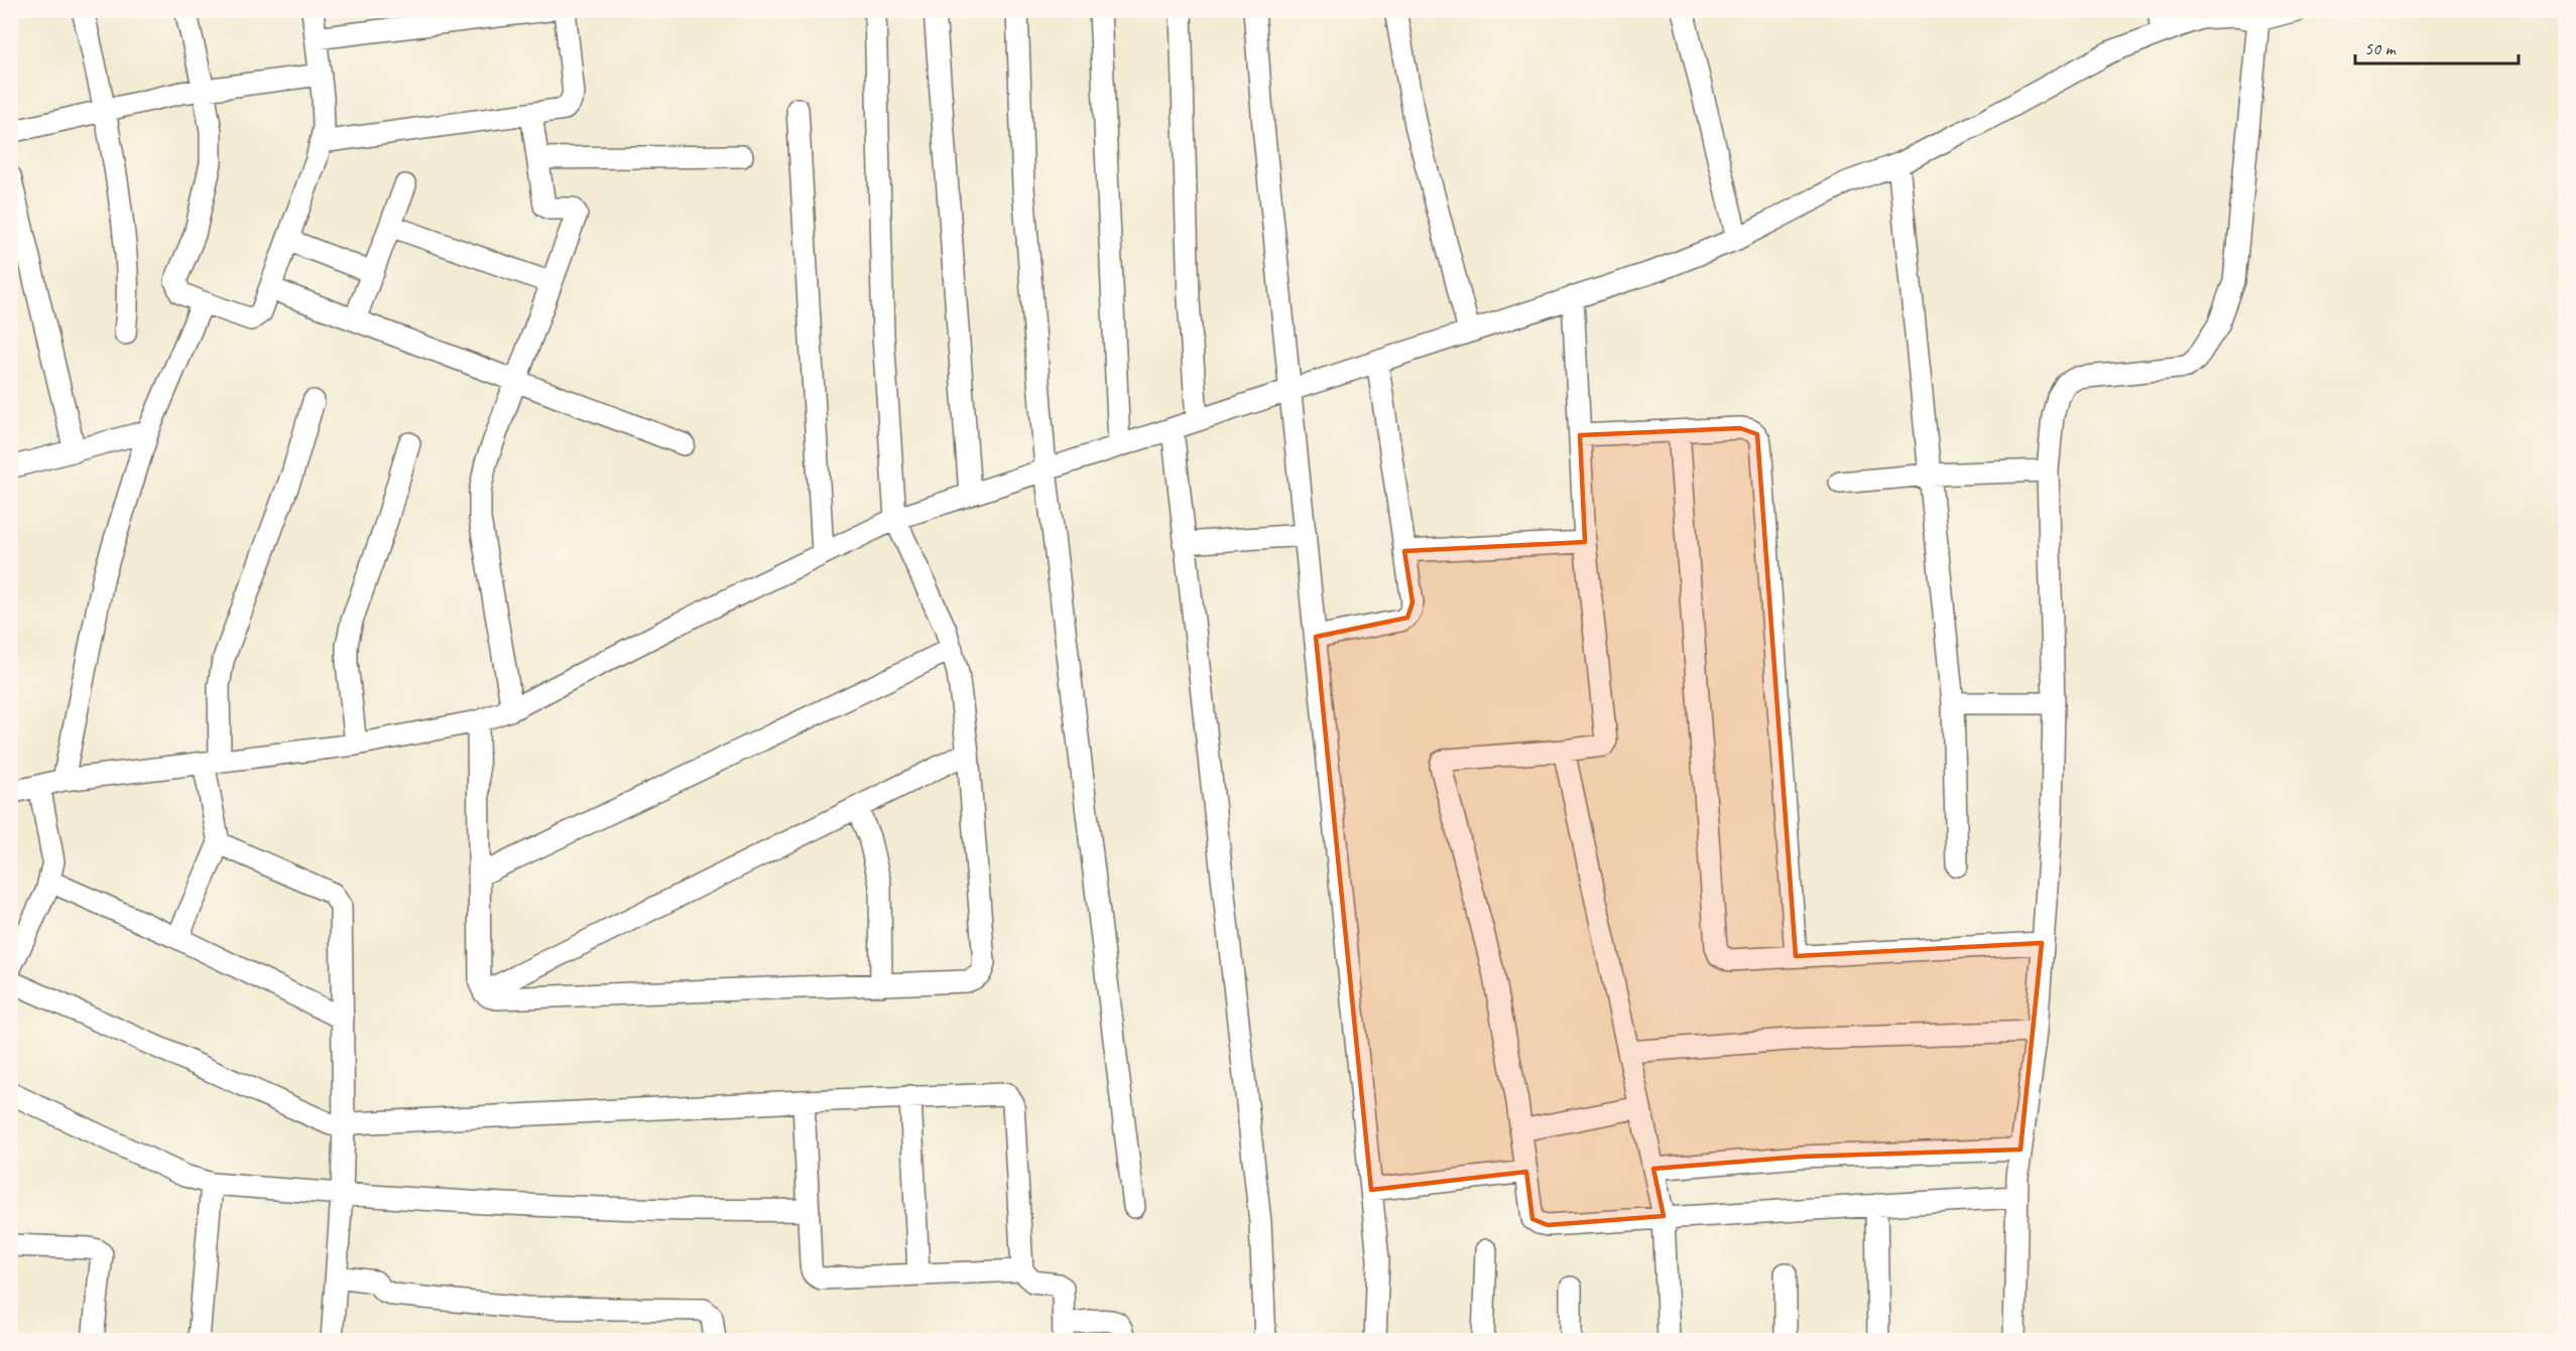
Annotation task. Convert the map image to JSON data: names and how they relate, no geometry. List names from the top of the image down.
{
  "scale_bar": "50 m"
}
